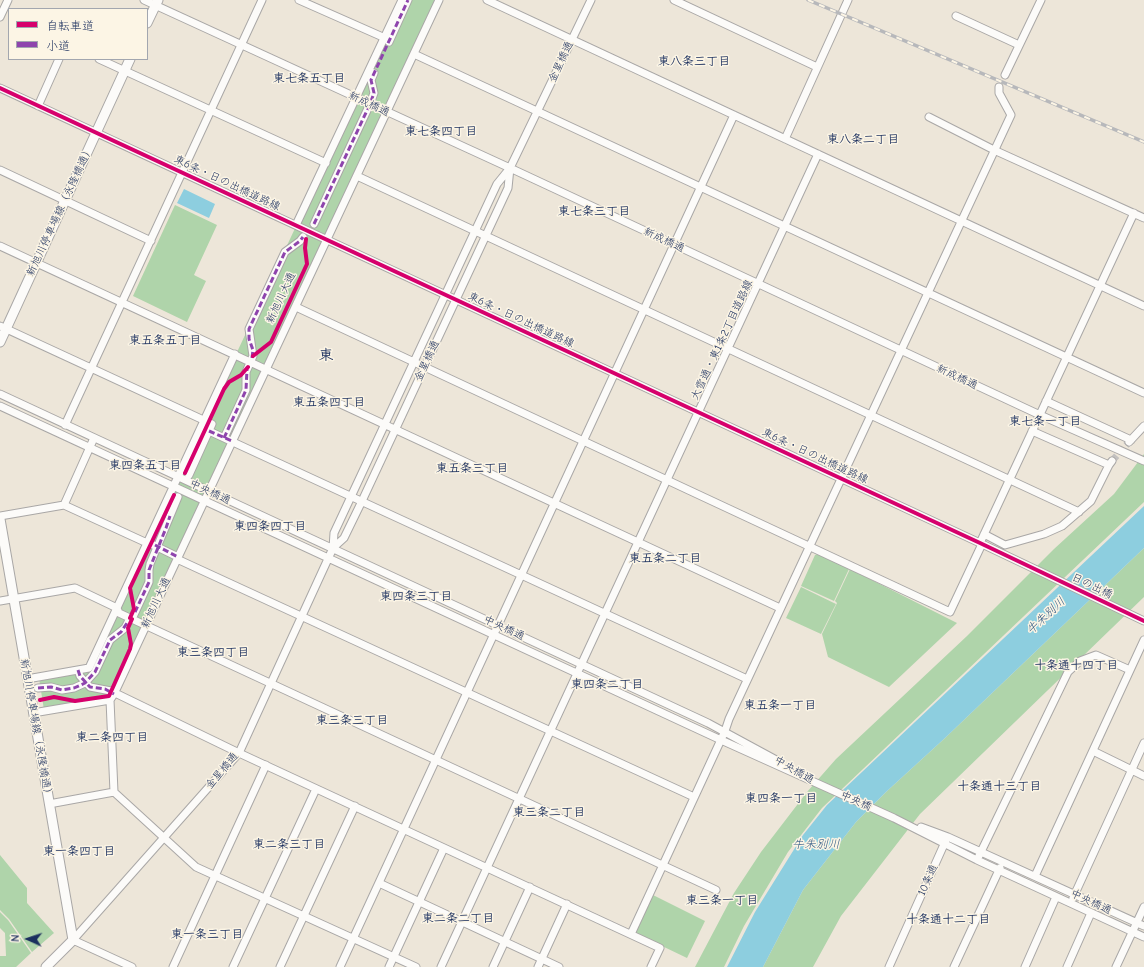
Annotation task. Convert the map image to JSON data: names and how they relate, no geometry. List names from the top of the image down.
{
  "streets": {
    "main road": ["新旭川停車場線（永隆橋通）"],
    "street": [
      "金星橋通",
      "新成橋通",
      "東6条・日の出橋道路線",
      "新旭川大通",
      "大雪通・東1条2丁目道路線",
      "中央橋通",
      "日の出橋",
      "中央橋",
      "10条通"
    ]
  },
  "crossings": [
    ["金星橋通", "新成橋通"],
    ["金星橋通", "東6条・日の出橋道路線"],
    ["金星橋通", "新旭川停車場線（永隆橋通）"],
    ["金星橋通", "中央橋通"],
    ["新成橋通", "新旭川大通"],
    ["新成橋通", "大雪通・東1条2丁目道路線"],
    ["東6条・日の出橋道路線", "新旭川停車場線（永隆橋通）"],
    ["東6条・日の出橋道路線", "新旭川大通"],
    ["東6条・日の出橋道路線", "大雪通・東1条2丁目道路線"],
    ["東6条・日の出橋道路線", "日の出橋"],
    ["新旭川大通", "中央橋通"],
    ["大雪通・東1条2丁目道路線", "中央橋通"],
    ["中央橋通", "中央橋"],
    ["中央橋通", "10条通"]
  ],
  "districts": [
    "東八条三丁目",
    "東七条五丁目",
    "東七条四丁目",
    "東八条二丁目",
    "東七条三丁目",
    "東五条五丁目",
    "東",
    "東五条四丁目",
    "東七条一丁目",
    "東四条五丁目",
    "東五条三丁目",
    "東四条四丁目",
    "東五条二丁目",
    "東四条三丁目",
    "東三条四丁目",
    "十条通十四丁目",
    "東四条二丁目",
    "東五条一丁目",
    "東三条三丁目",
    "東二条四丁目",
    "十条通十三丁目",
    "東四条一丁目",
    "東三条二丁目",
    "東二条三丁目",
    "東一条四丁目",
    "東三条一丁目",
    "東二条二丁目",
    "十条通十二丁目",
    "東一条三丁目"
  ],
  "water": ["牛朱別川"],
  "legend": ["自転車道", "小道"],
  "north": "left"
}
